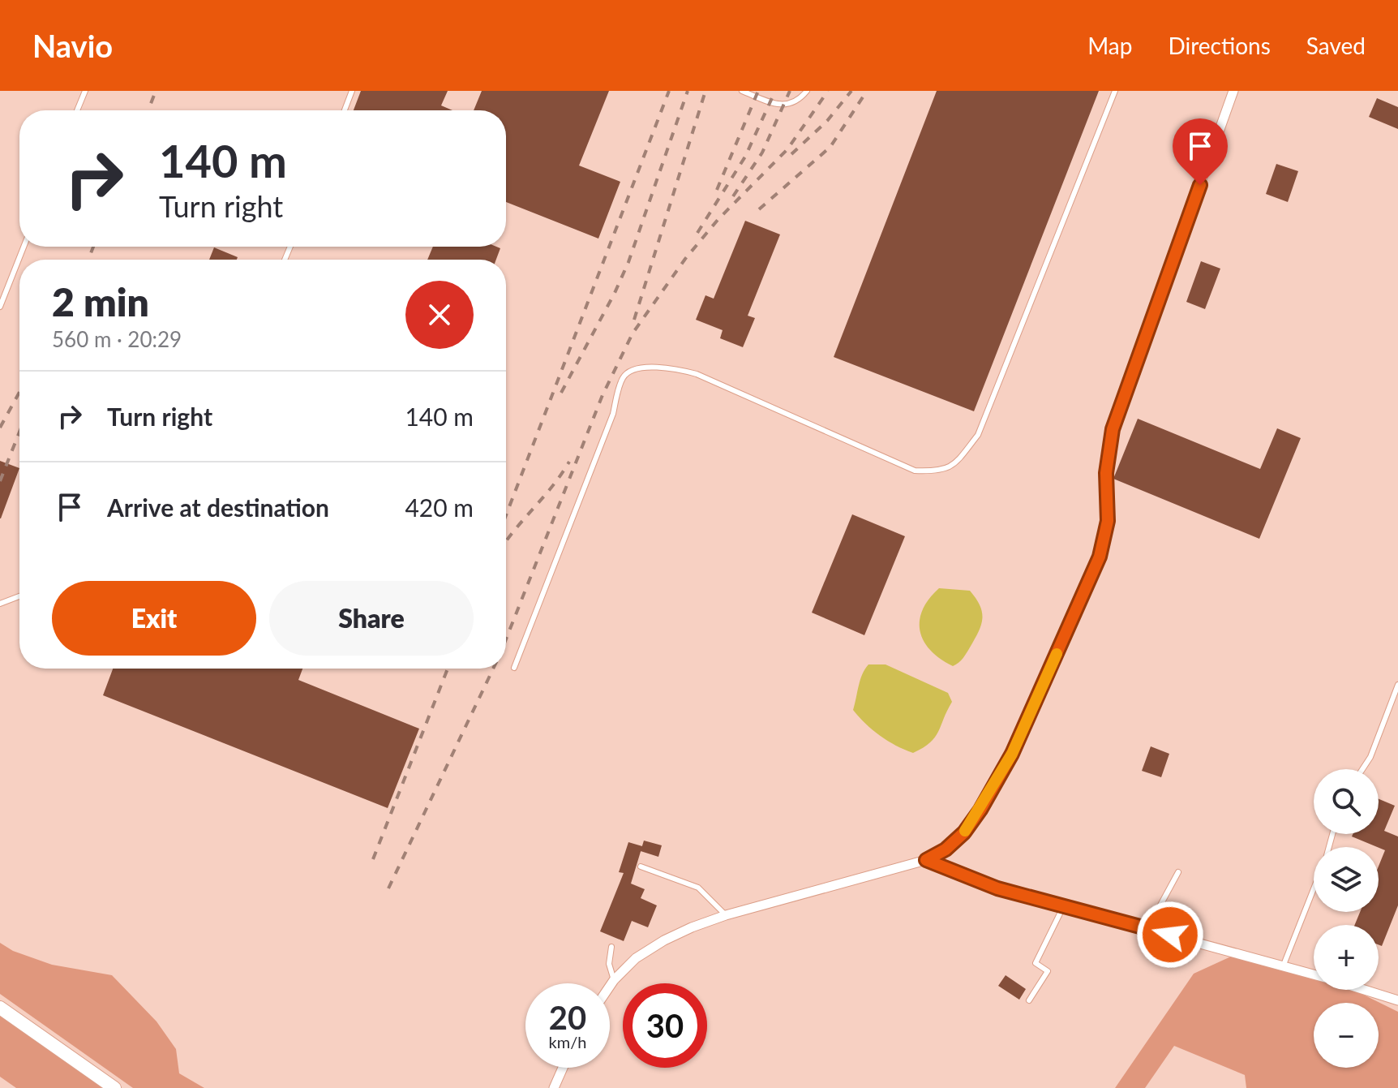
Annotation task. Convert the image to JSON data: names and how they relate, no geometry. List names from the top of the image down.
{
  "page": {
    "header": "Navio",
    "nav": ["Map", "Directions", "Saved"],
    "turn": ["140 m", "Turn right"],
    "heading": ["2 min", "560 m · 20:29"],
    "list": [
      {
        "name": "Turn right",
        "value": "140 m"
      },
      {
        "name": "Arrive at destination",
        "value": "420 m"
      }
    ],
    "buttons": ["Exit", "Share"],
    "map_buttons": ["+", "−"],
    "speed": "20 km/h",
    "limit": "30"
  }
}
